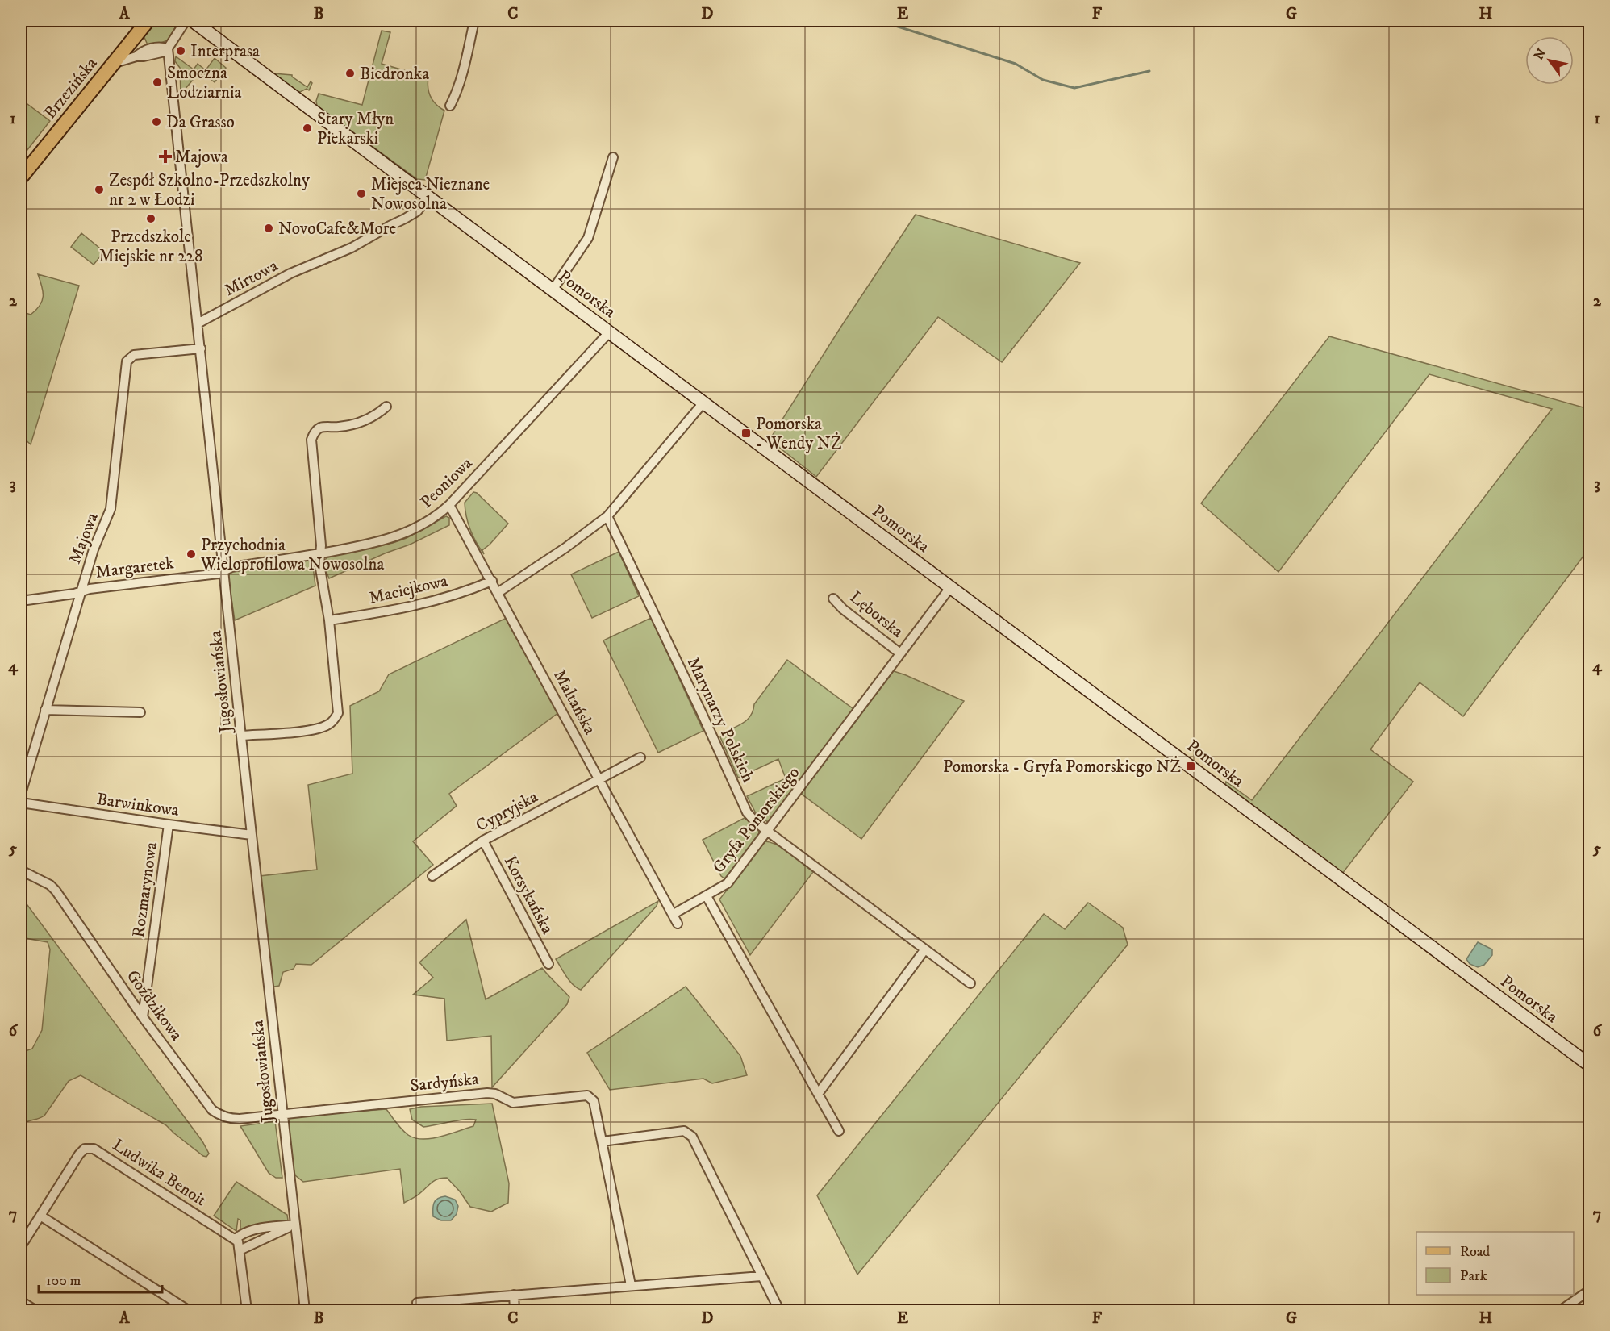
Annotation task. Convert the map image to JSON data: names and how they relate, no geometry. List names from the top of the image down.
{
  "streets": {
    "main road": ["Brzezińska"],
    "street": [
      "Mirtowa",
      "Pomorska",
      "Peoniowa",
      "Majowa",
      "Margaretek",
      "Maciejkowa",
      "Lęborska",
      "Jugosłowiańska",
      "Maltańska",
      "Marynarzy Polskich",
      "Barwinkowa",
      "Cypryjska",
      "Gryfa Pomorskiego",
      "Rozmarynowa",
      "Korsykańska",
      "Goździkowa",
      "Sardyńska",
      "Ludwika Benoit"
    ]
  },
  "crossings": [
    ["Mirtowa", "Pomorska"],
    ["Mirtowa", "Jugosłowiańska"],
    ["Pomorska", "Peoniowa"],
    ["Pomorska", "Gryfa Pomorskiego"],
    ["Peoniowa", "Margaretek"],
    ["Peoniowa", "Jugosłowiańska"],
    ["Peoniowa", "Maltańska"],
    ["Majowa", "Margaretek"],
    ["Majowa", "Jugosłowiańska"],
    ["Margaretek", "Jugosłowiańska"],
    ["Maciejkowa", "Maltańska"],
    ["Lęborska", "Gryfa Pomorskiego"],
    ["Jugosłowiańska", "Barwinkowa"],
    ["Jugosłowiańska", "Goździkowa"],
    ["Jugosłowiańska", "Sardyńska"],
    ["Maltańska", "Cypryjska"],
    ["Marynarzy Polskich", "Gryfa Pomorskiego"],
    ["Barwinkowa", "Rozmarynowa"],
    ["Cypryjska", "Korsykańska"],
    ["Rozmarynowa", "Goździkowa"],
    ["Goździkowa", "Sardyńska"]
  ],
  "places": {
    "other": [
      "Interprasa",
      "Biedronka",
      "Smoczna Lodziarnia",
      "Da Grasso",
      "Stary Młyn Piekarski",
      "Zespół Szkolno-Przedszkolny nr 2 w Łodzi",
      "Miejsca Nieznane Nowosolna",
      "Przedszkole Miejskie nr 228",
      "NovoCafe&More",
      "Przychodnia Wieloprofilowa Nowosolna"
    ],
    "health": ["Majowa"],
    "transit": ["Pomorska - Wendy NŻ", "Pomorska - Gryfa Pomorskiego NŻ"]
  },
  "legend": ["Road", "Park"],
  "scale_bar": "100 m",
  "north": "top left",
  "grid": {
    "columns": [
      "A",
      "B",
      "C",
      "D",
      "E",
      "F",
      "G",
      "H"
    ],
    "rows": [
      "1",
      "2",
      "3",
      "4",
      "5",
      "6",
      "7"
    ]
  }
}
